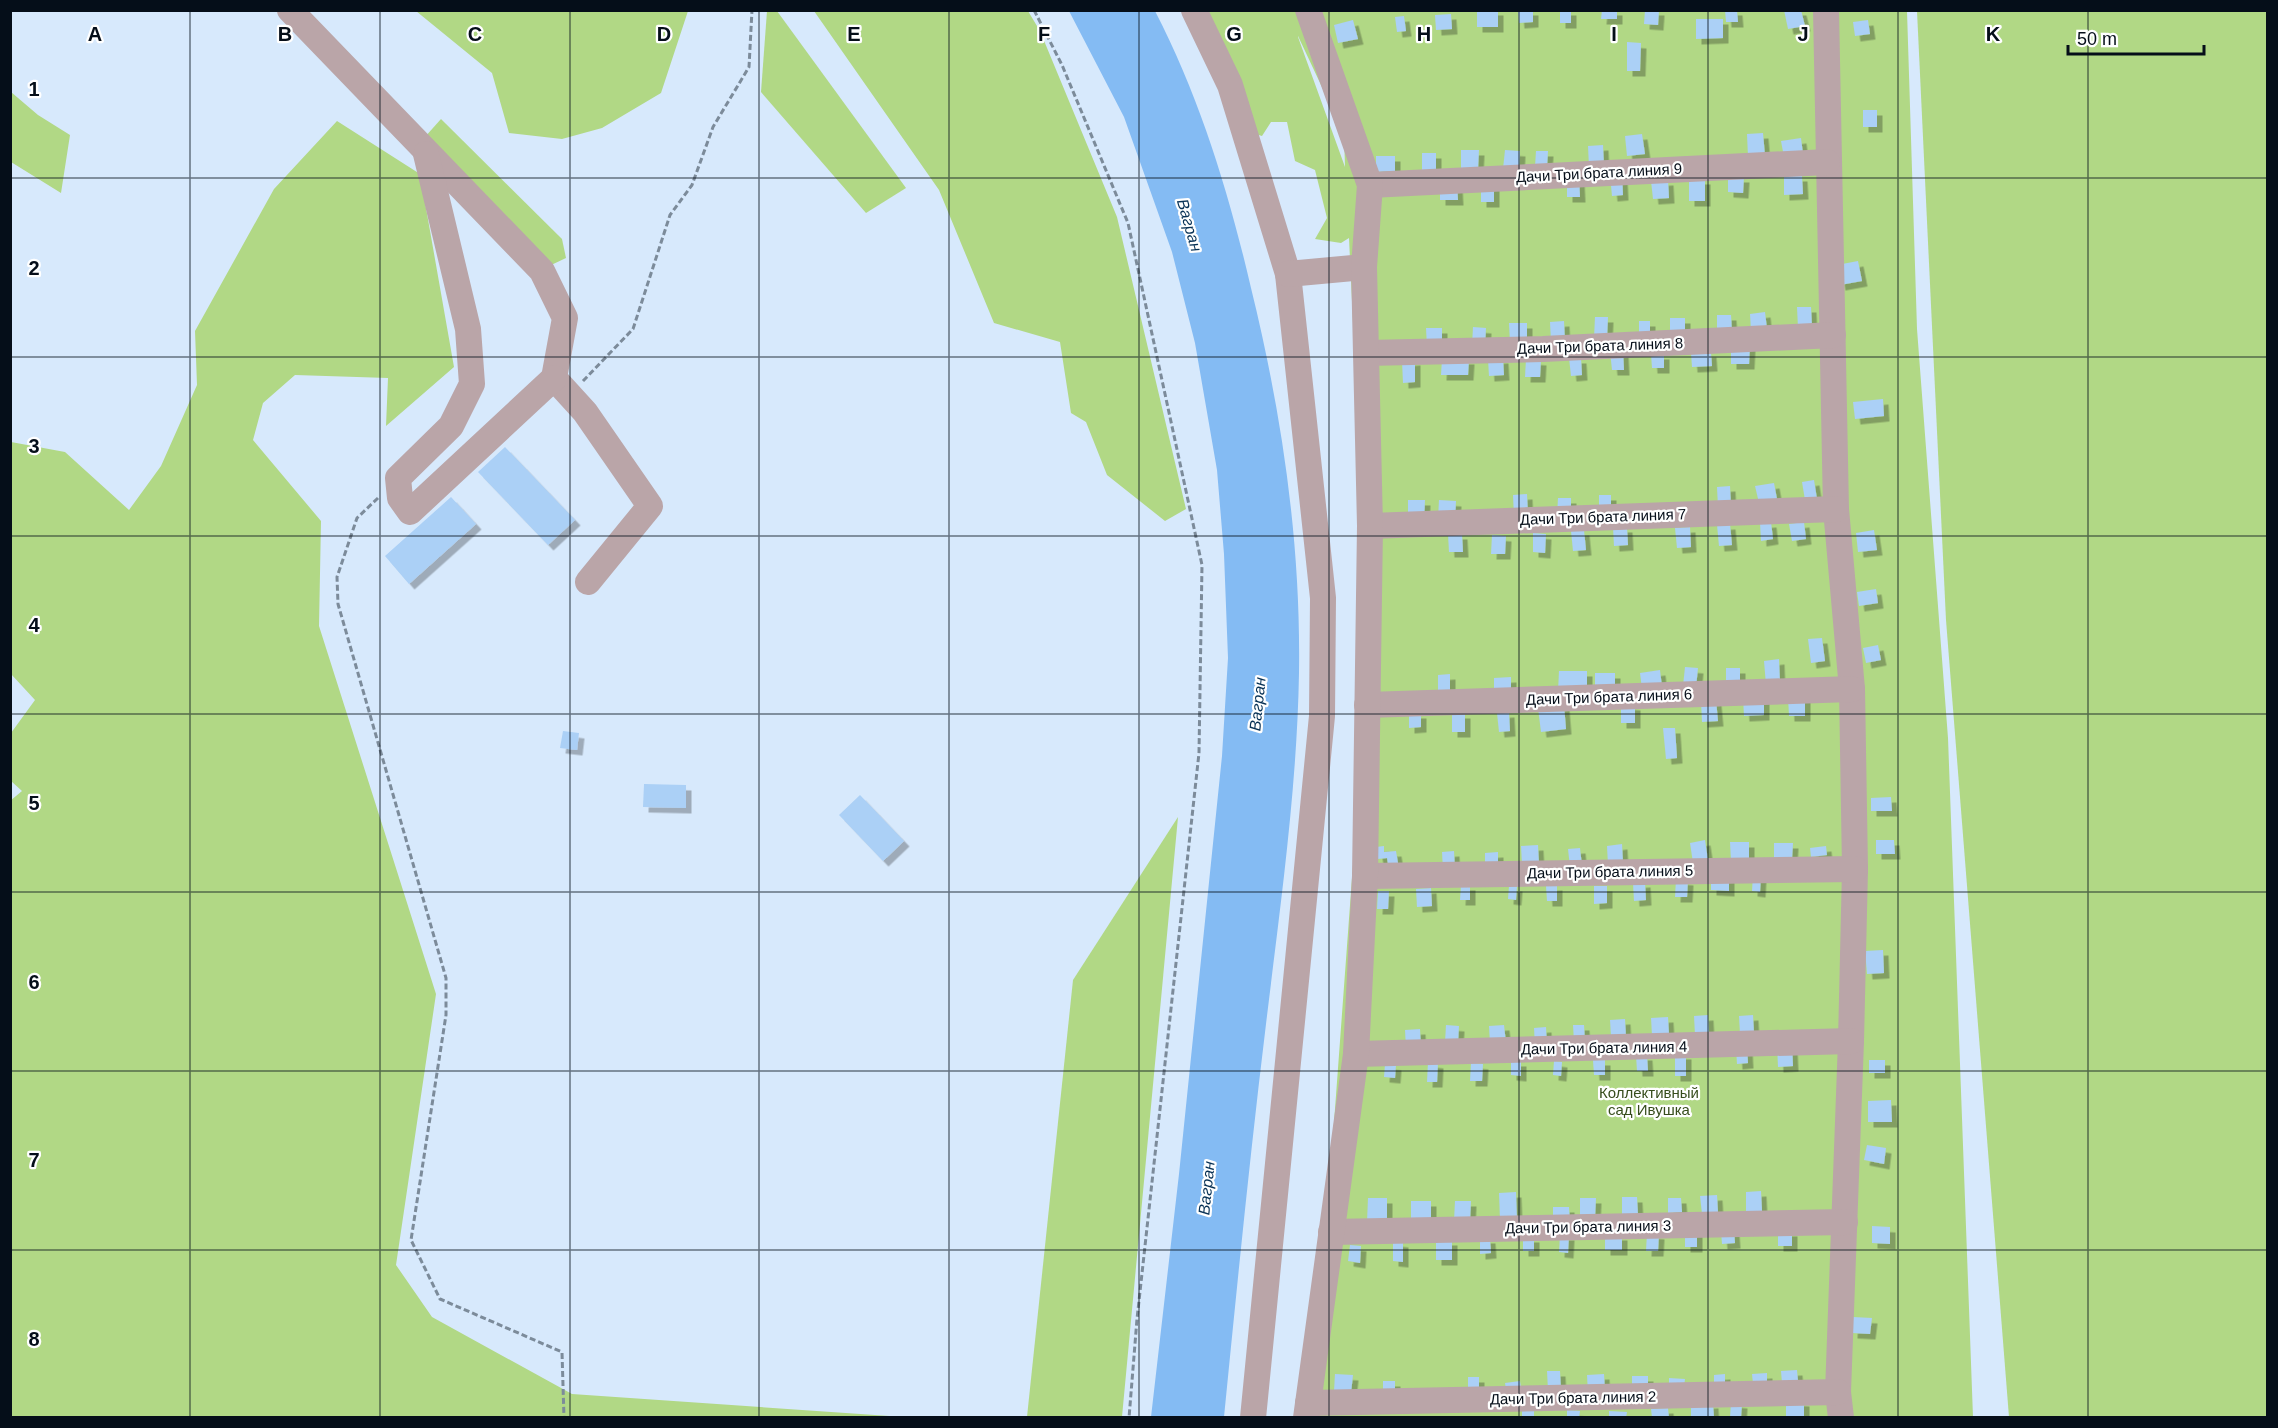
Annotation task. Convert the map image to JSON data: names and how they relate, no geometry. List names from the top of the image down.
{
  "streets": {
    "street": [
      "Дачи Три брата линия 9",
      "Дачи Три брата линия 8",
      "Дачи Три брата линия 7",
      "Дачи Три брата линия 6",
      "Дачи Три брата линия 5",
      "Дачи Три брата линия 4",
      "Дачи Три брата линия 3",
      "Дачи Три брата линия 2"
    ]
  },
  "water": ["Вагран"],
  "parks": ["Коллективный сад Ивушка"],
  "scale_bar": "50 m",
  "grid": {
    "columns": [
      "A",
      "B",
      "C",
      "D",
      "E",
      "F",
      "G",
      "H",
      "I",
      "J",
      "K"
    ],
    "rows": [
      "1",
      "2",
      "3",
      "4",
      "5",
      "6",
      "7",
      "8"
    ]
  }
}
